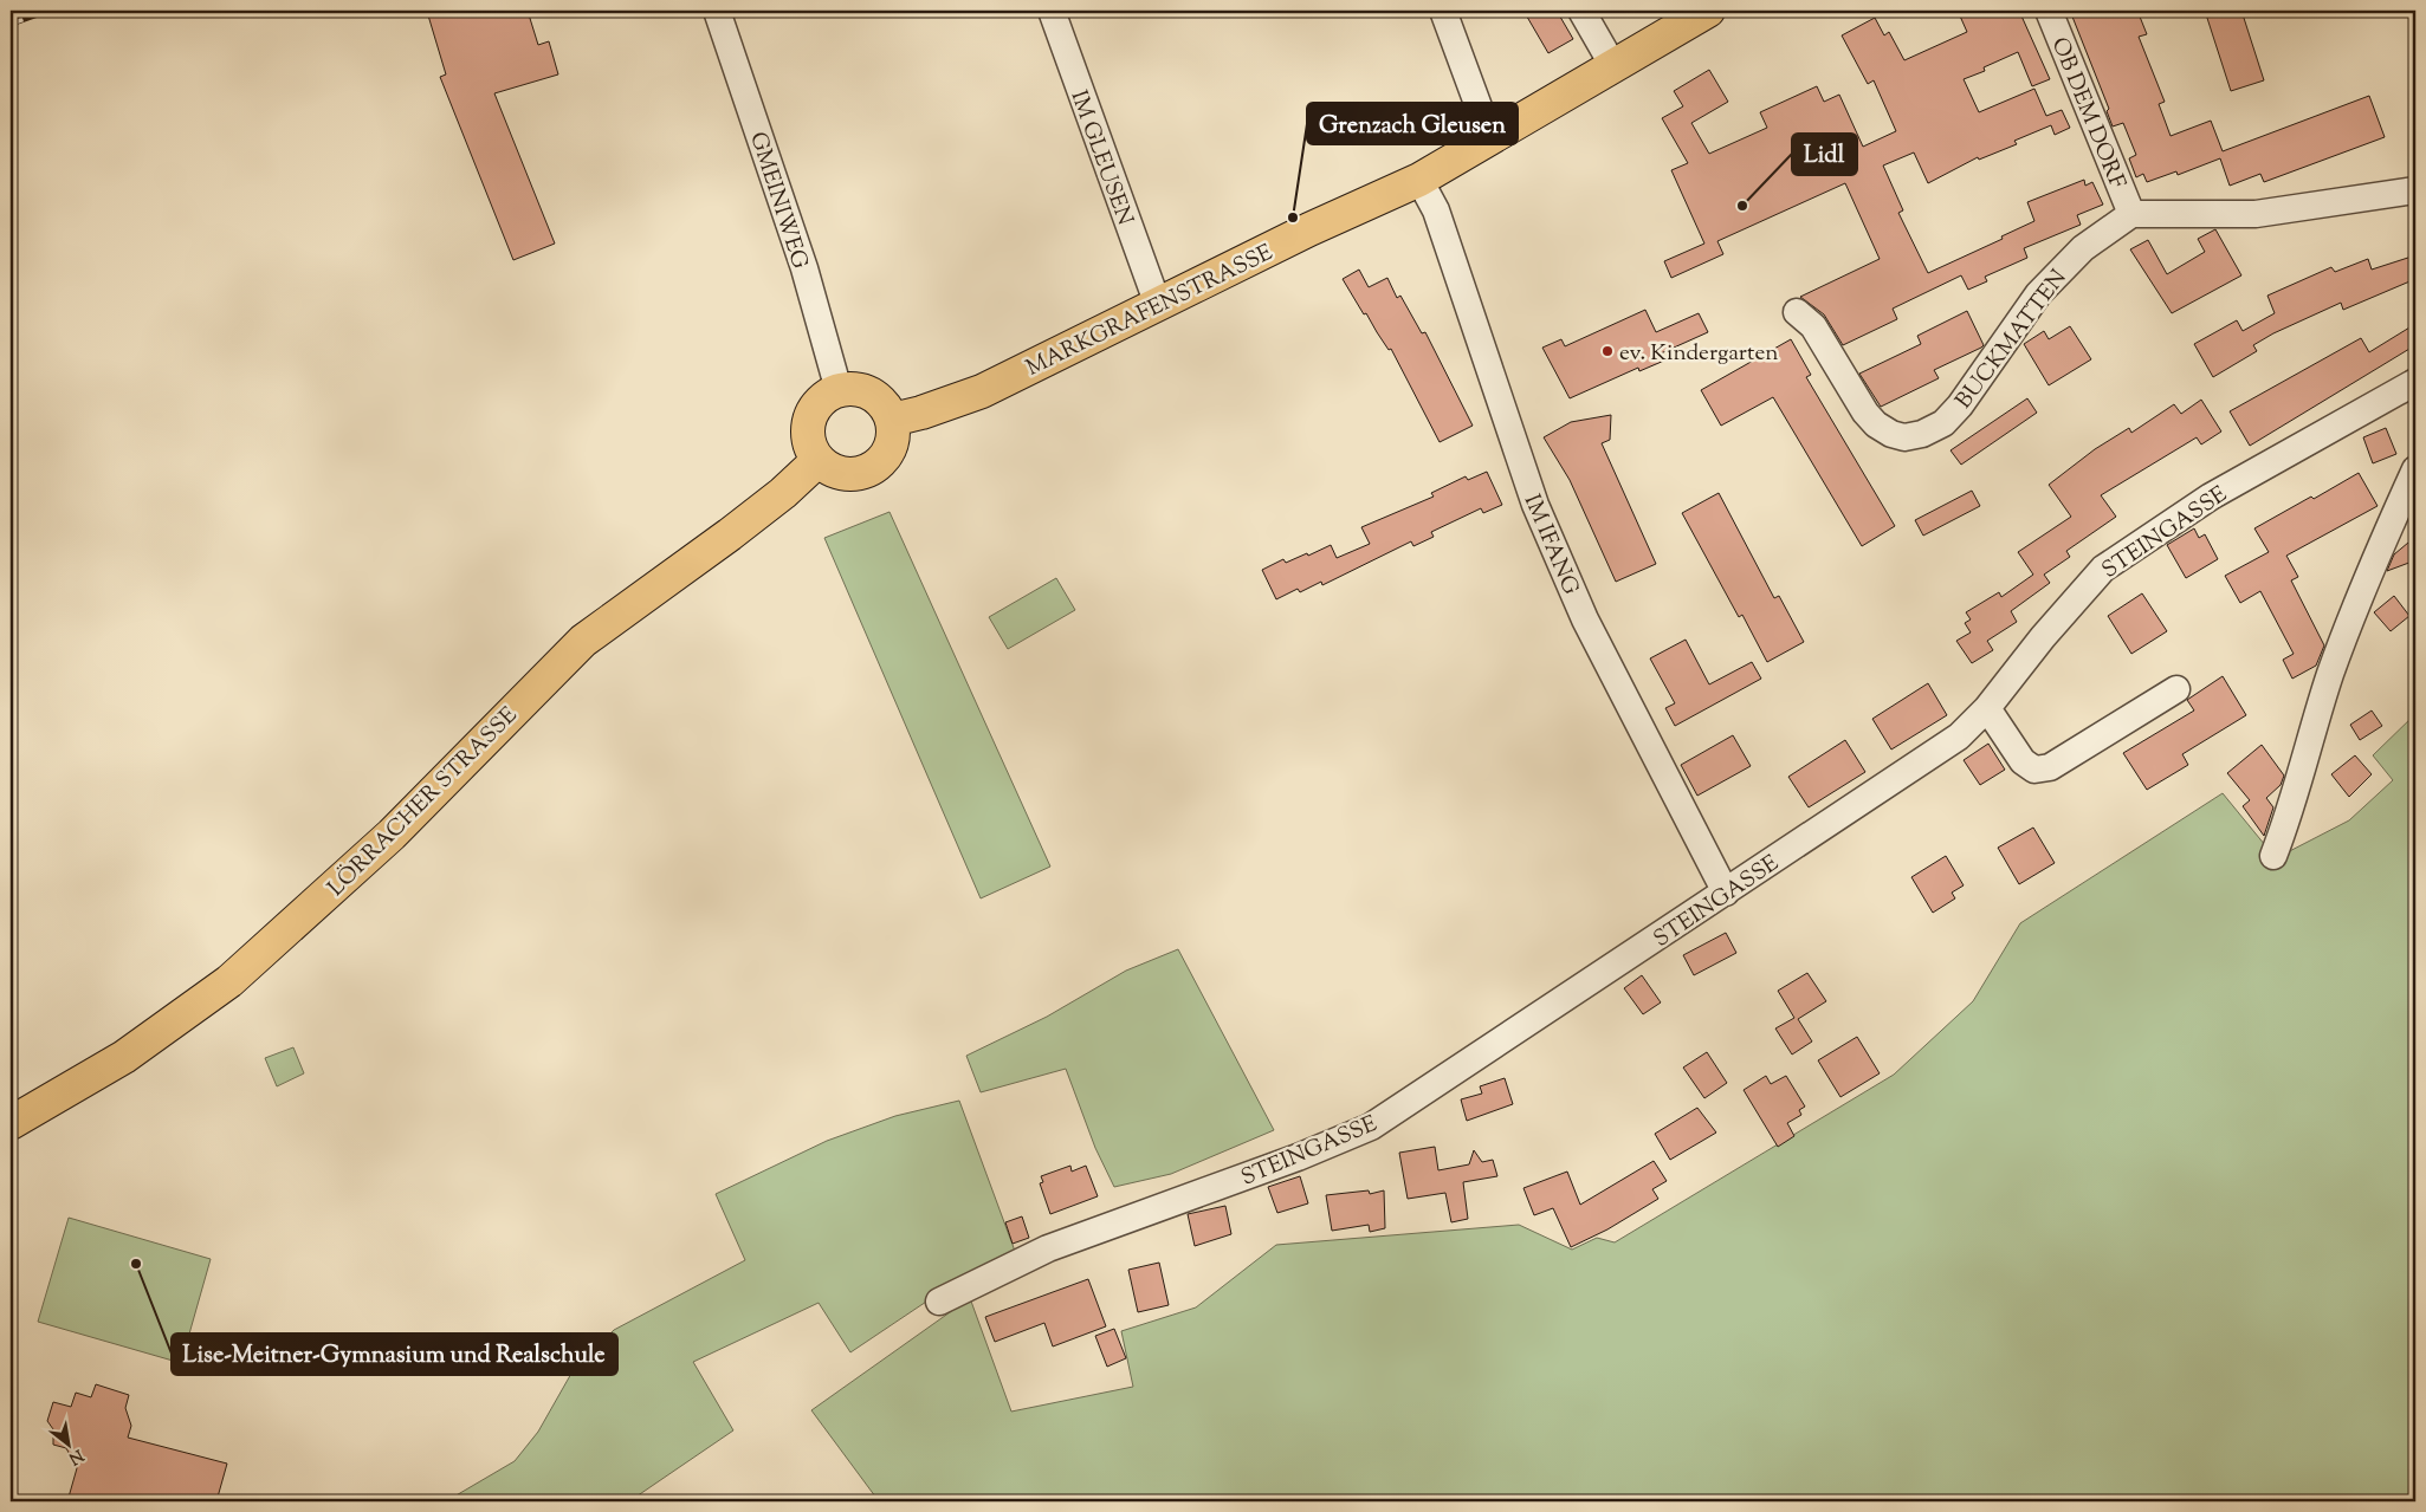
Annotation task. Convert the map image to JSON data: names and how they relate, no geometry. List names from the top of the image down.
{
  "streets": {
    "main road": ["MARKGRAFENSTRASSE", "LÖRRACHER STRASSE"],
    "street": [
      "OB DEM DORF",
      "IM GLEUSEN",
      "GMEINIWEG",
      "BUCKMATTEN",
      "STEINGASSE",
      "IM IFANG"
    ]
  },
  "crossings": [
    ["OB DEM DORF", "BUCKMATTEN"],
    ["IM GLEUSEN", "MARKGRAFENSTRASSE"],
    ["GMEINIWEG", "MARKGRAFENSTRASSE"],
    ["GMEINIWEG", "LÖRRACHER STRASSE"],
    ["MARKGRAFENSTRASSE", "IM IFANG"],
    ["MARKGRAFENSTRASSE", "LÖRRACHER STRASSE"],
    ["STEINGASSE", "IM IFANG"]
  ],
  "places": [
    "Lidl",
    "Grenzach Gleusen",
    "ev. Kindergarten",
    "Lise-Meitner-Gymnasium und Realschule"
  ],
  "north": "bottom right"
}
